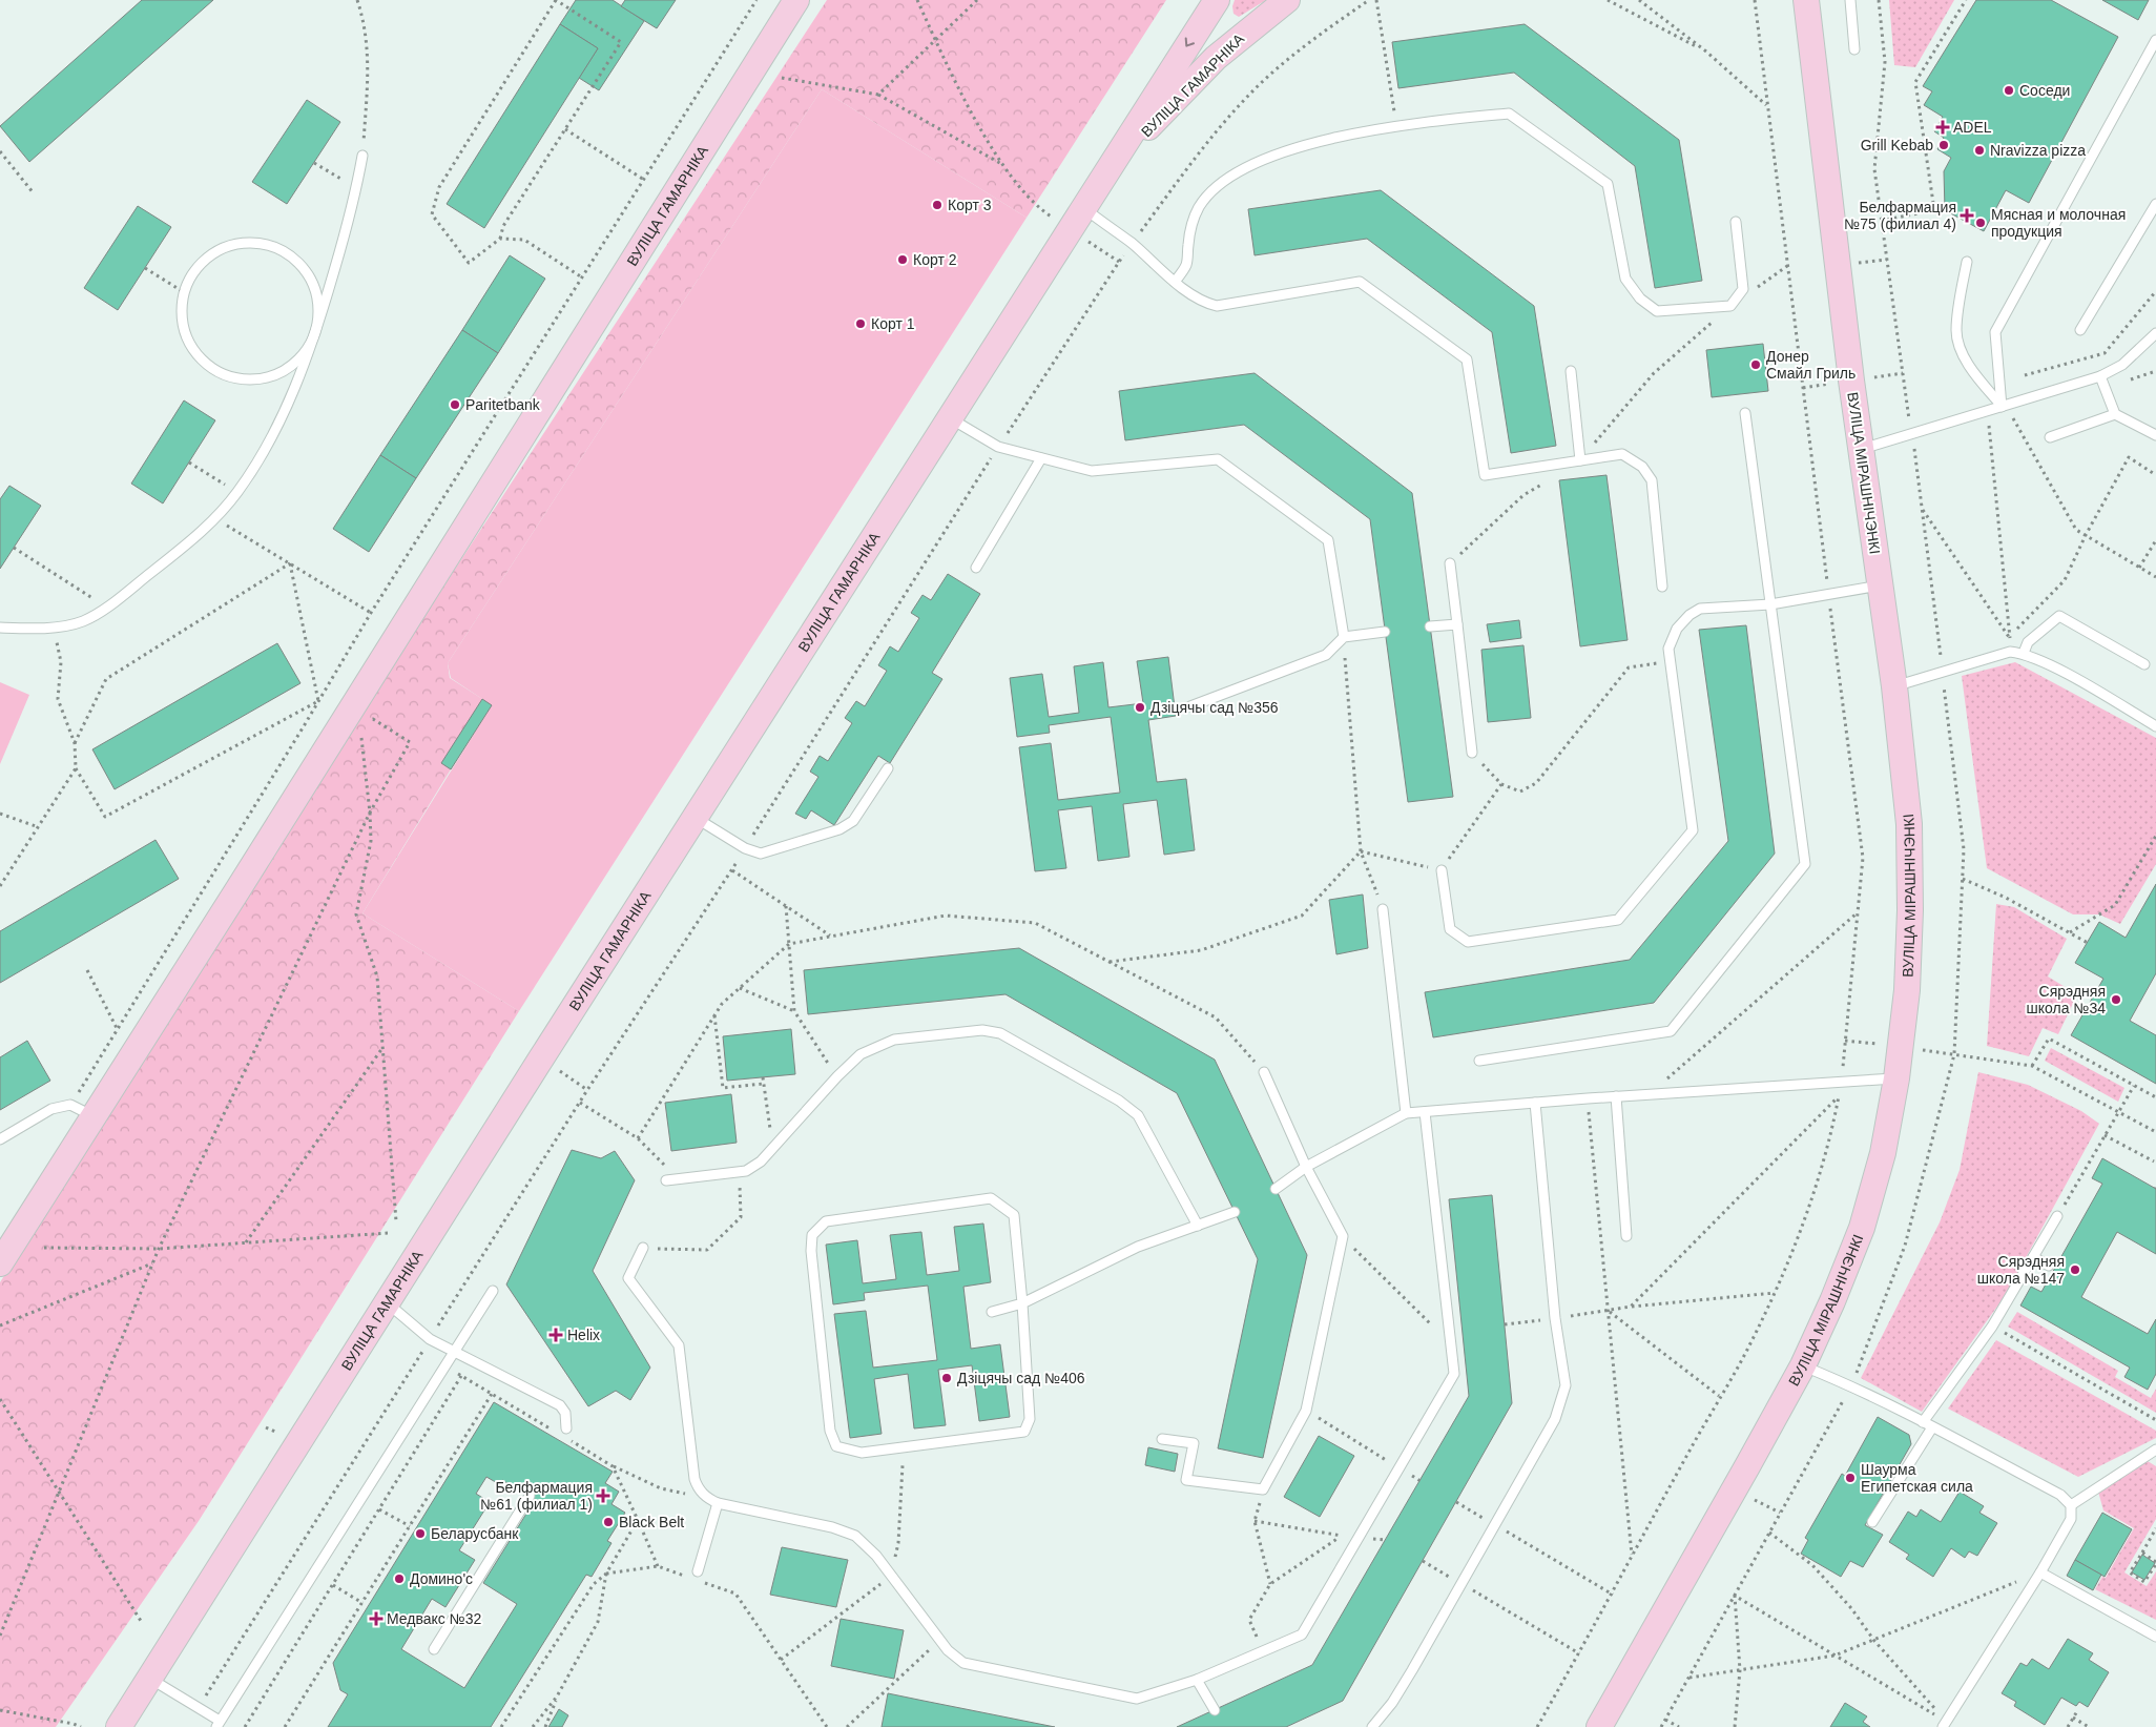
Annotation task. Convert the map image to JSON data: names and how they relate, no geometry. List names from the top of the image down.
{
  "streets": {
    "main road": ["ВУЛІЦА ГАМАРНІКА", "ВУЛІЦА МІРАШНІЧЭНКІ"]
  },
  "places": {
    "other": [
      "Соседи",
      "Grill Kebab",
      "Nravizza pizza",
      "Корт 3",
      "Мясная и молочная продукция",
      "Корт 2",
      "Корт 1",
      "Донер Смайл Гриль",
      "Paritetbank",
      "Дзіцячы сад №356",
      "Сярэдняя школа №34",
      "Сярэдняя школа №147",
      "Дзіцячы сад №406",
      "Шаурма Египетская сила",
      "Black Belt",
      "Беларусбанк",
      "Домино'c"
    ],
    "health": [
      "ADEL",
      "Белфармация №75 (филиал 4)",
      "Helix",
      "Белфармация №61 (филиал 1)",
      "Медвакс №32"
    ]
  }
}
